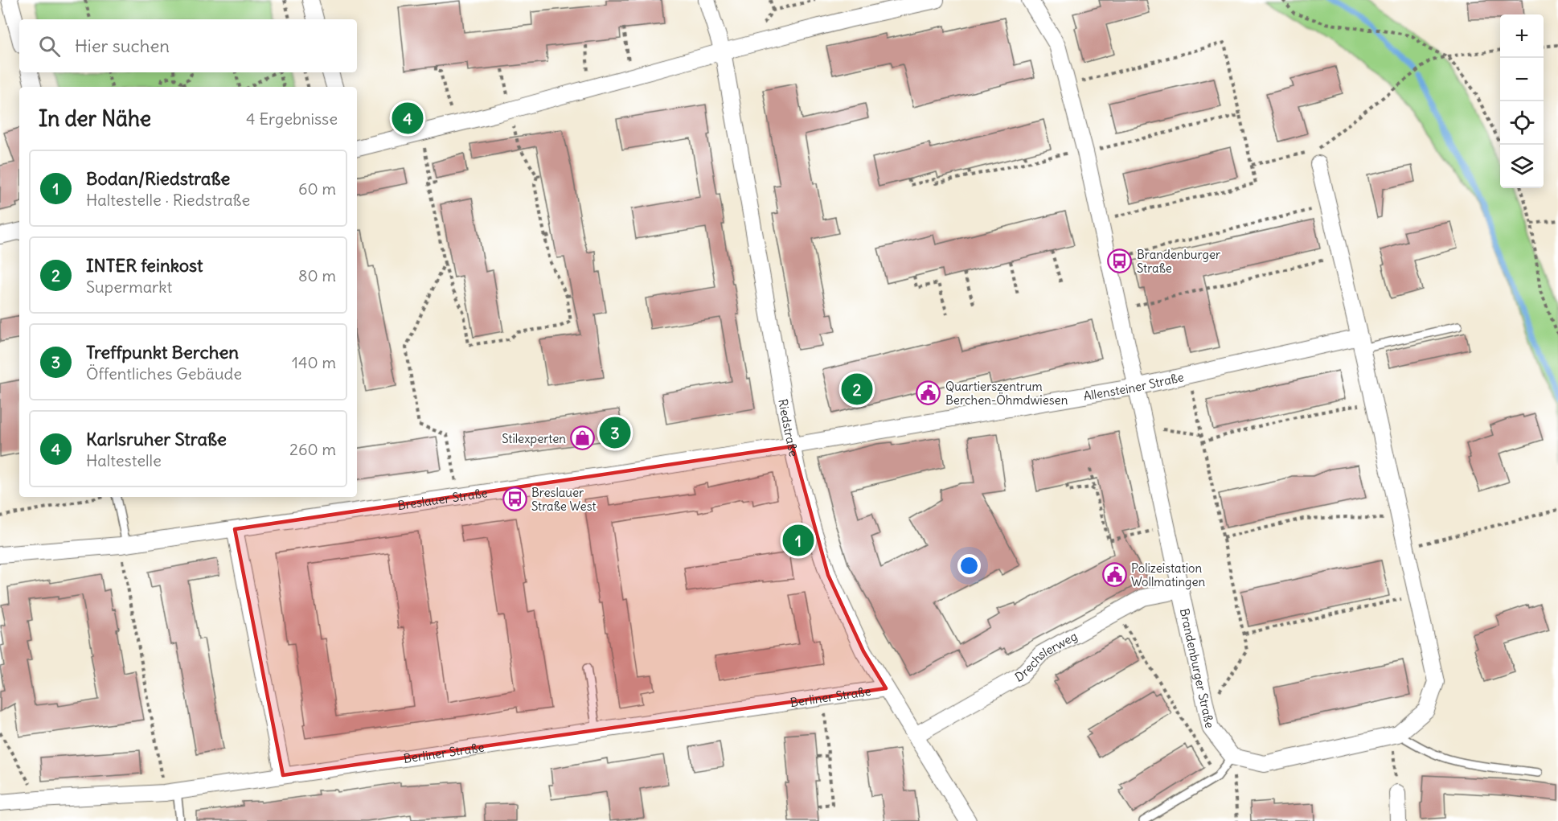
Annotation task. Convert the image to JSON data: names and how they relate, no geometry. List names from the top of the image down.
{
  "streets": {
    "street": [
      "Allensteiner Straße",
      "Riedstraße",
      "Breslauer Straße",
      "Drechslerweg",
      "Brandenburger Straße",
      "Berliner Straße"
    ]
  },
  "crossings": [
    ["Allensteiner Straße", "Riedstraße"],
    ["Allensteiner Straße", "Breslauer Straße"],
    ["Allensteiner Straße", "Brandenburger Straße"],
    ["Riedstraße", "Breslauer Straße"],
    ["Riedstraße", "Drechslerweg"],
    ["Riedstraße", "Berliner Straße"],
    ["Drechslerweg", "Brandenburger Straße"]
  ],
  "places": {
    "bus stop": ["Brandenburger Straße", "Breslauer Straße West"],
    "public building": ["Quartierszentrum Berchen-Öhmdwiesen", "Polizeistation Wollmatingen"],
    "shop": ["Stilexperten"]
  },
  "page": {
    "map_buttons": ["+", "−"],
    "search": "Hier suchen",
    "heading": ["In der Nähe", "4 Ergebnisse"],
    "pins": [
      "4",
      "2",
      "3",
      "1"
    ],
    "list": [
      {
        "mark": "1",
        "name": "Bodan/Riedstraße",
        "note": "Haltestelle · Riedstraße",
        "value": "60 m"
      },
      {
        "mark": "2",
        "name": "INTER feinkost",
        "note": "Supermarkt",
        "value": "80 m"
      },
      {
        "mark": "3",
        "name": "Treffpunkt Berchen",
        "note": "Öffentliches Gebäude",
        "value": "140 m"
      },
      {
        "mark": "4",
        "name": "Karlsruher Straße",
        "note": "Haltestelle",
        "value": "260 m"
      }
    ]
  }
}
